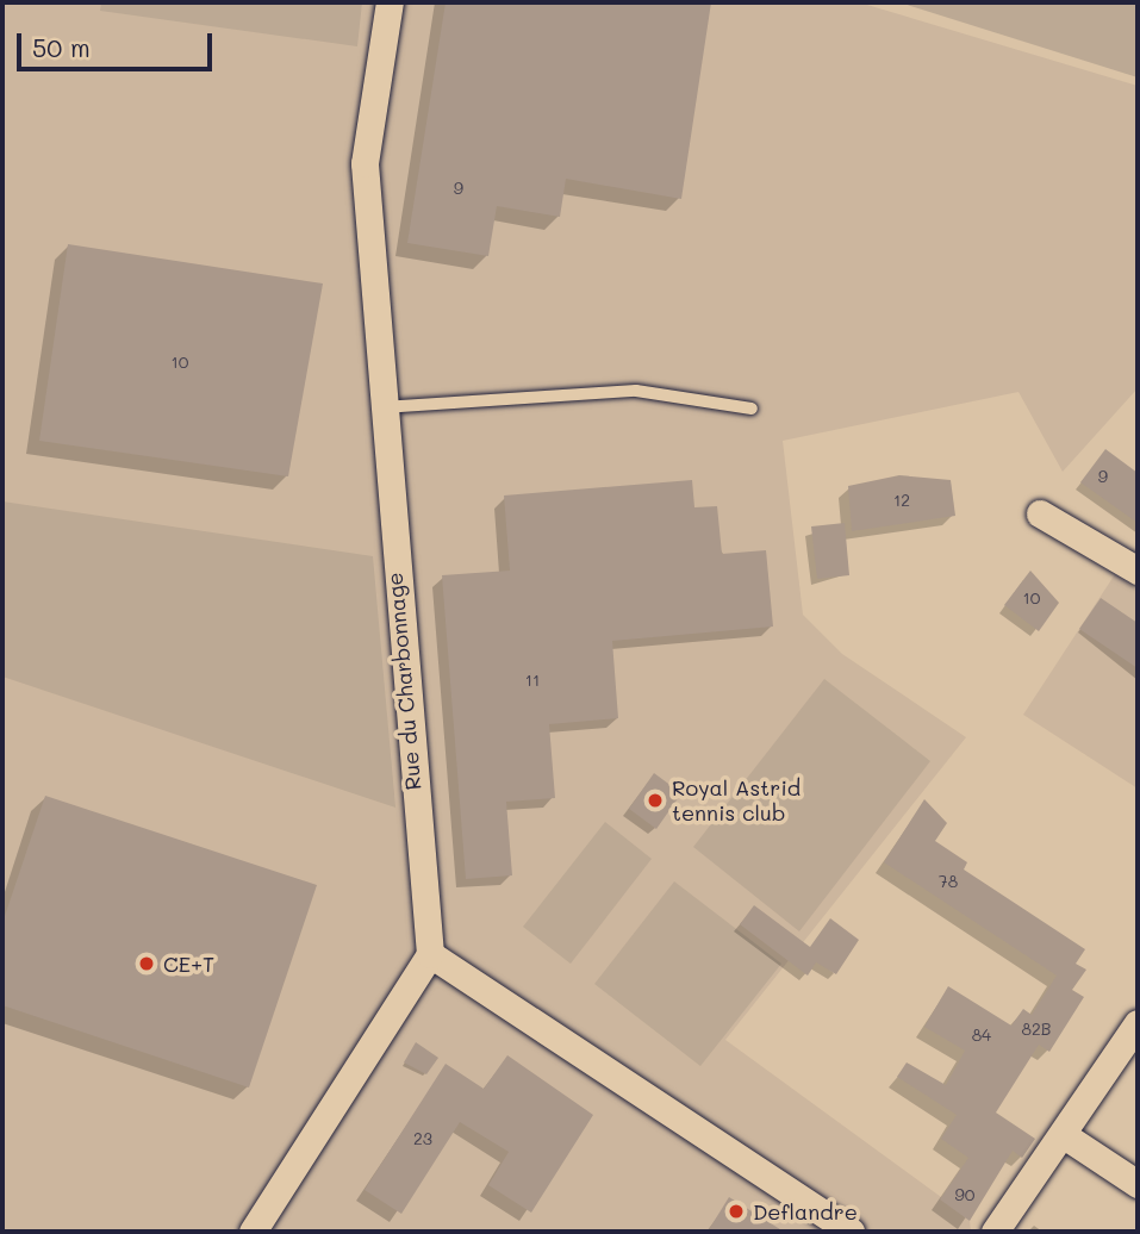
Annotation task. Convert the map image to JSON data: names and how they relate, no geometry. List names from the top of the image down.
{
  "streets": {
    "street": ["Rue du Charbonnage"]
  },
  "places": ["Royal Astrid tennis club", "CE+T", "Deflandre"],
  "house_numbers": [
    "9",
    "10",
    "9",
    "12",
    "10",
    "11",
    "78",
    "82B",
    "84",
    "23",
    "90"
  ],
  "scale_bar": "50 m"
}
